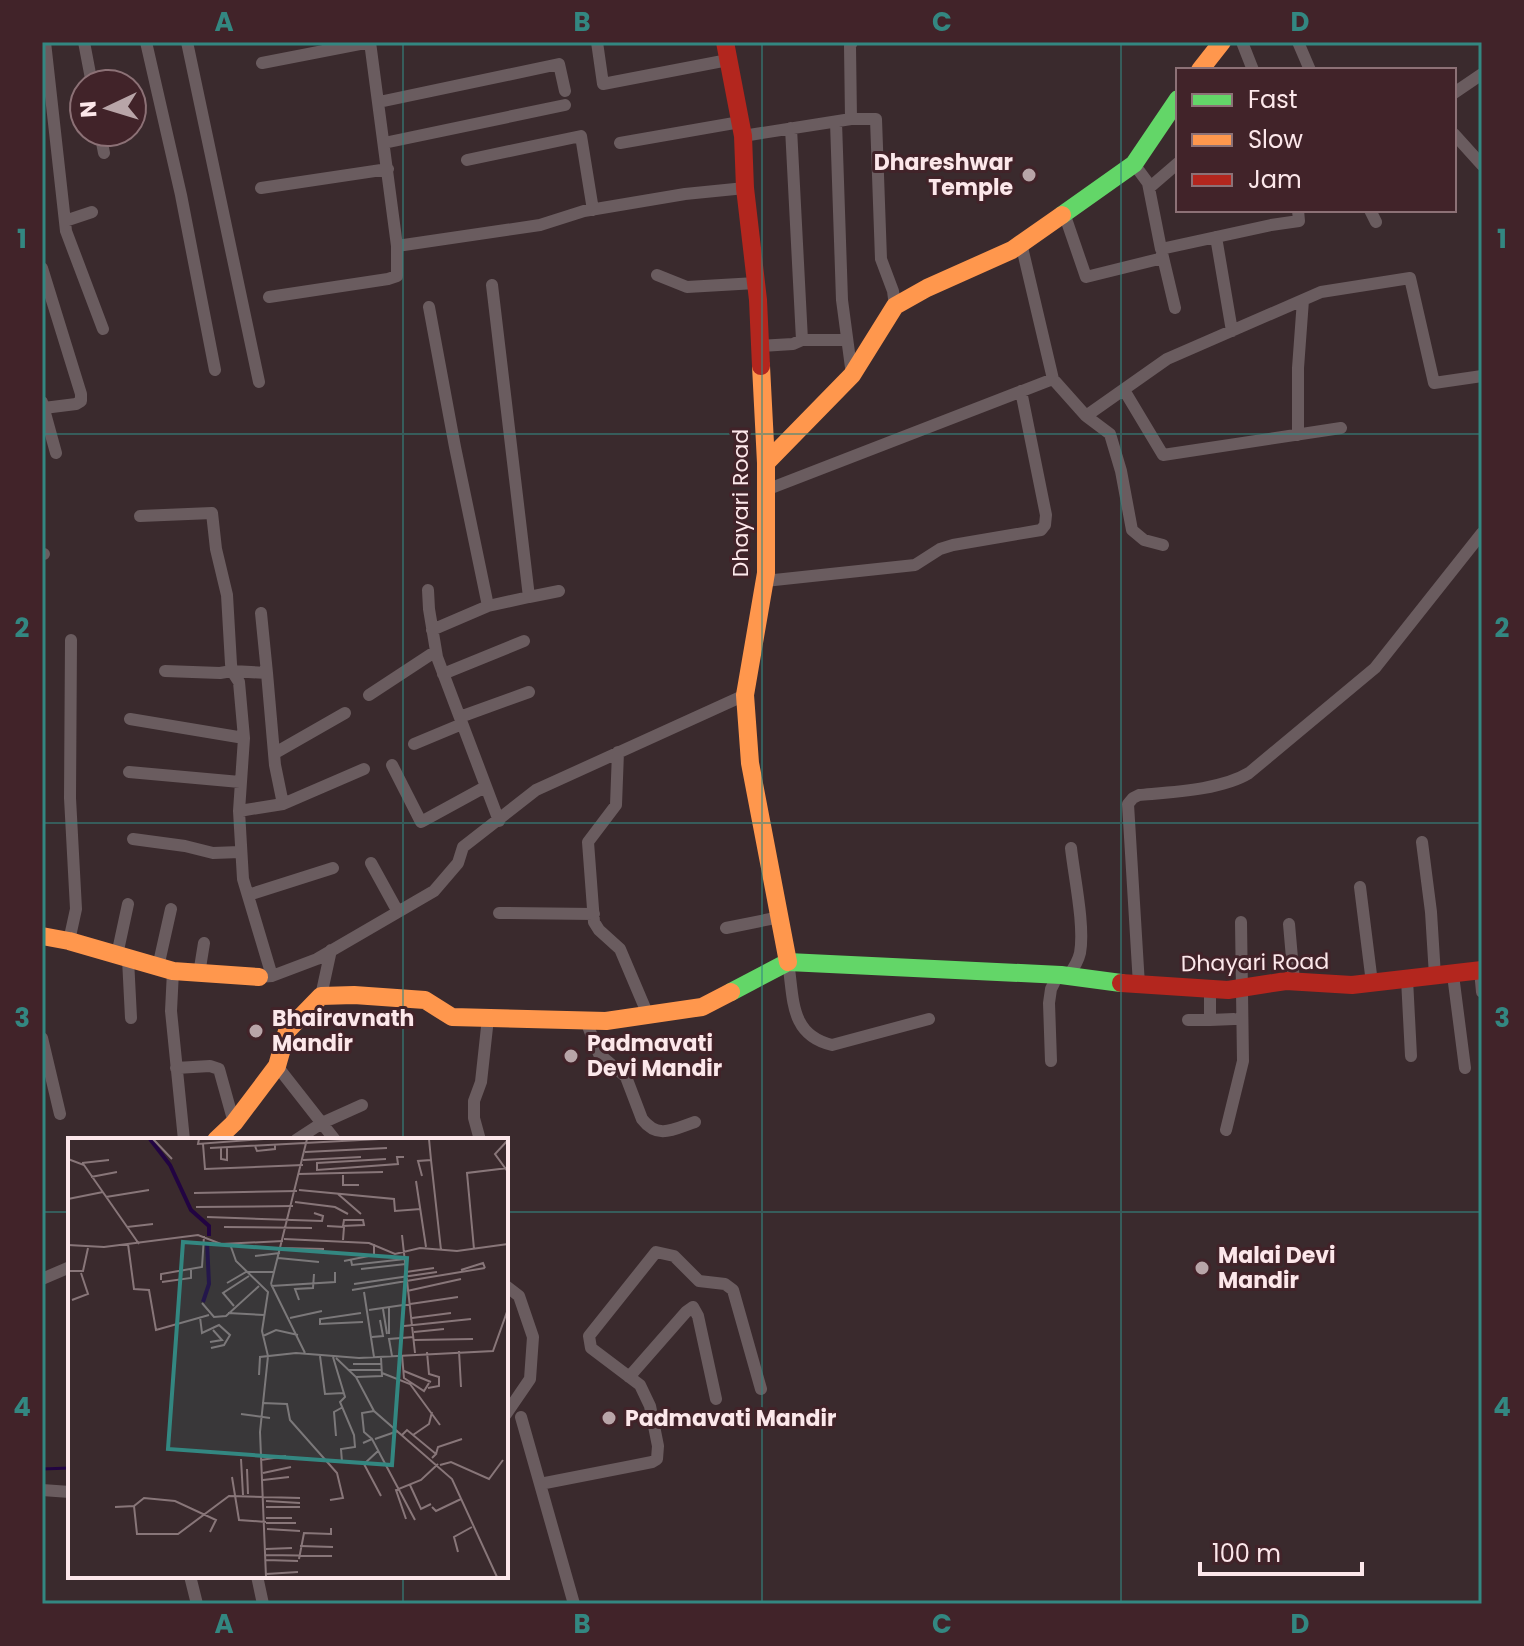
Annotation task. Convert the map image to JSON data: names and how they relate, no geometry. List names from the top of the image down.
{
  "streets": {
    "street": ["Dhayari Road"]
  },
  "places": [
    "Dhareshwar Temple",
    "Bhairavnath Mandir",
    "Padmavati Devi Mandir",
    "Malai Devi Mandir",
    "Padmavati Mandir"
  ],
  "legend": ["Fast", "Slow", "Jam"],
  "scale_bar": "100 m",
  "north": "left",
  "grid": {
    "columns": [
      "A",
      "B",
      "C",
      "D"
    ],
    "rows": [
      "1",
      "2",
      "3",
      "4"
    ]
  }
}
